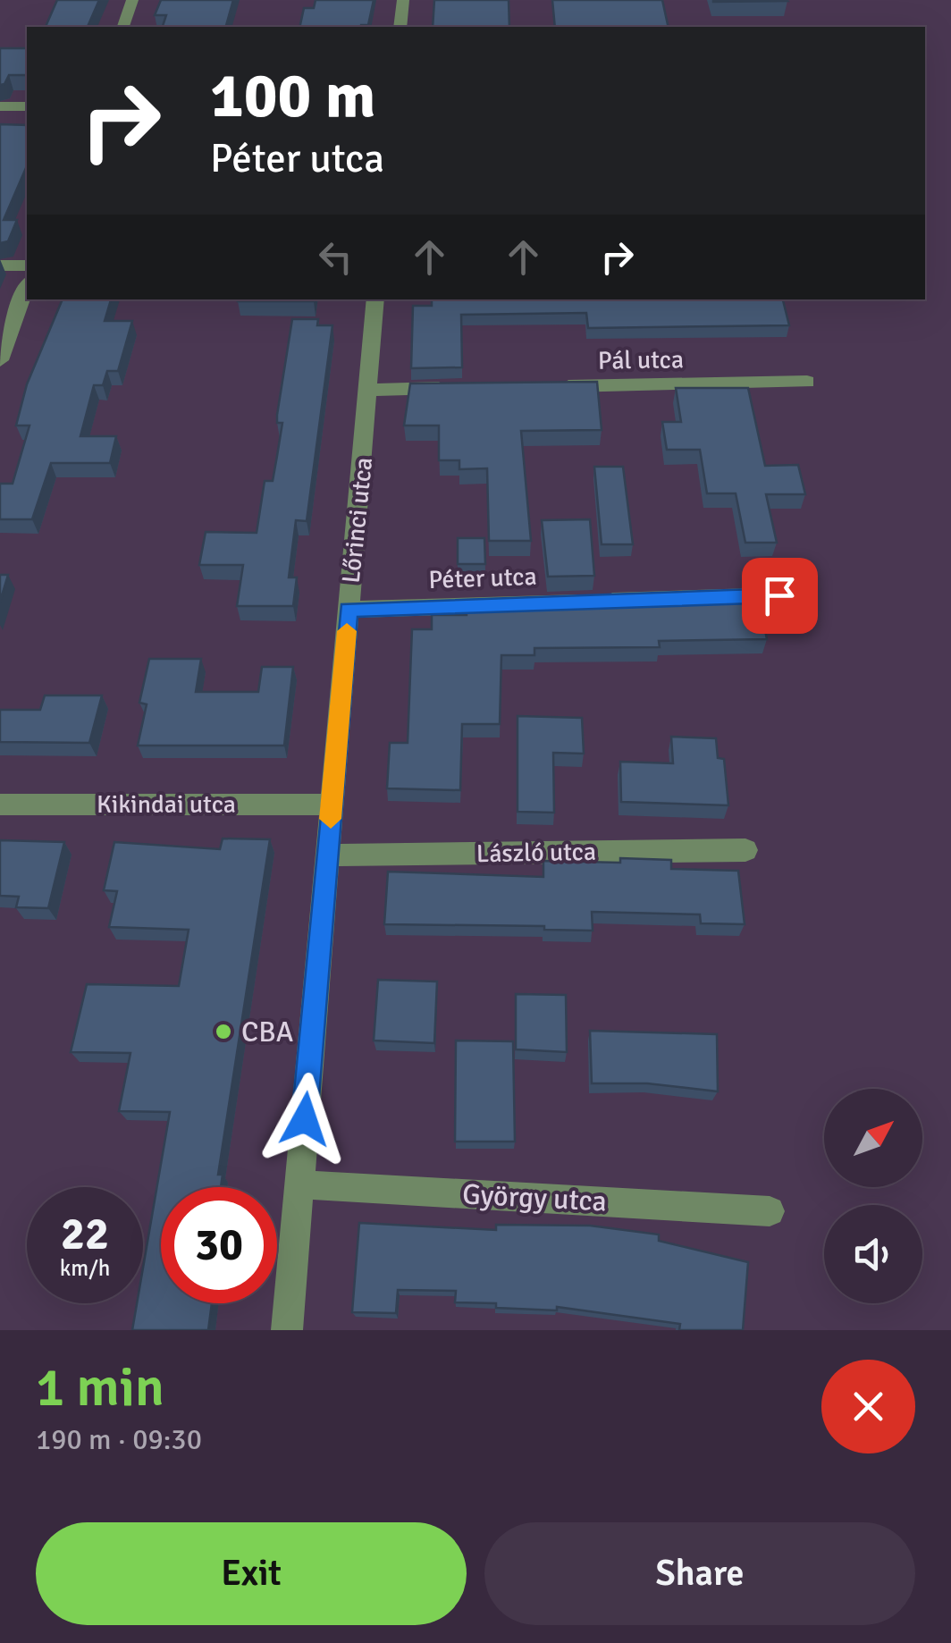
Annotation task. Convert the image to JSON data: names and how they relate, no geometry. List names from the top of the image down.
{
  "streets": {
    "street": [
      "Pál utca",
      "Lőrinci utca",
      "Péter utca",
      "Kikindai utca",
      "László utca",
      "György utca"
    ]
  },
  "crossings": [
    ["Lőrinci utca", "Péter utca"],
    ["Lőrinci utca", "Kikindai utca"],
    ["Lőrinci utca", "László utca"],
    ["Lőrinci utca", "György utca"]
  ],
  "places": ["CBA"],
  "north": "top right",
  "page": {
    "turn": ["100 m", "Péter utca"],
    "speed": "22 km/h",
    "limit": "30",
    "heading": ["1 min", "190 m · 09:30"],
    "buttons": ["Exit", "Share"]
  }
}
